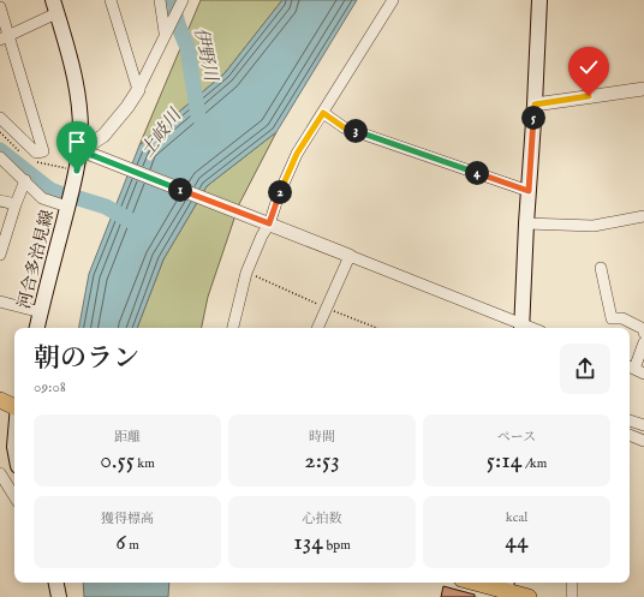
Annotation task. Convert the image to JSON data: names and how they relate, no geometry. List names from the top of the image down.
{
  "streets": {
    "main road": ["河合多治見線"]
  },
  "water": ["伊野川", "土岐川"],
  "page": {
    "pins": [
      "5",
      "3",
      "4",
      "1",
      "2"
    ],
    "heading": ["朝のラン", "09:08"],
    "stats": [
      ["距離", "0.55 km"],
      ["時間", "2:53"],
      ["ペース", "5:14 /km"],
      ["獲得標高", "6 m"],
      ["心拍数", "134 bpm"],
      ["kcal", "44"]
    ]
  }
}
